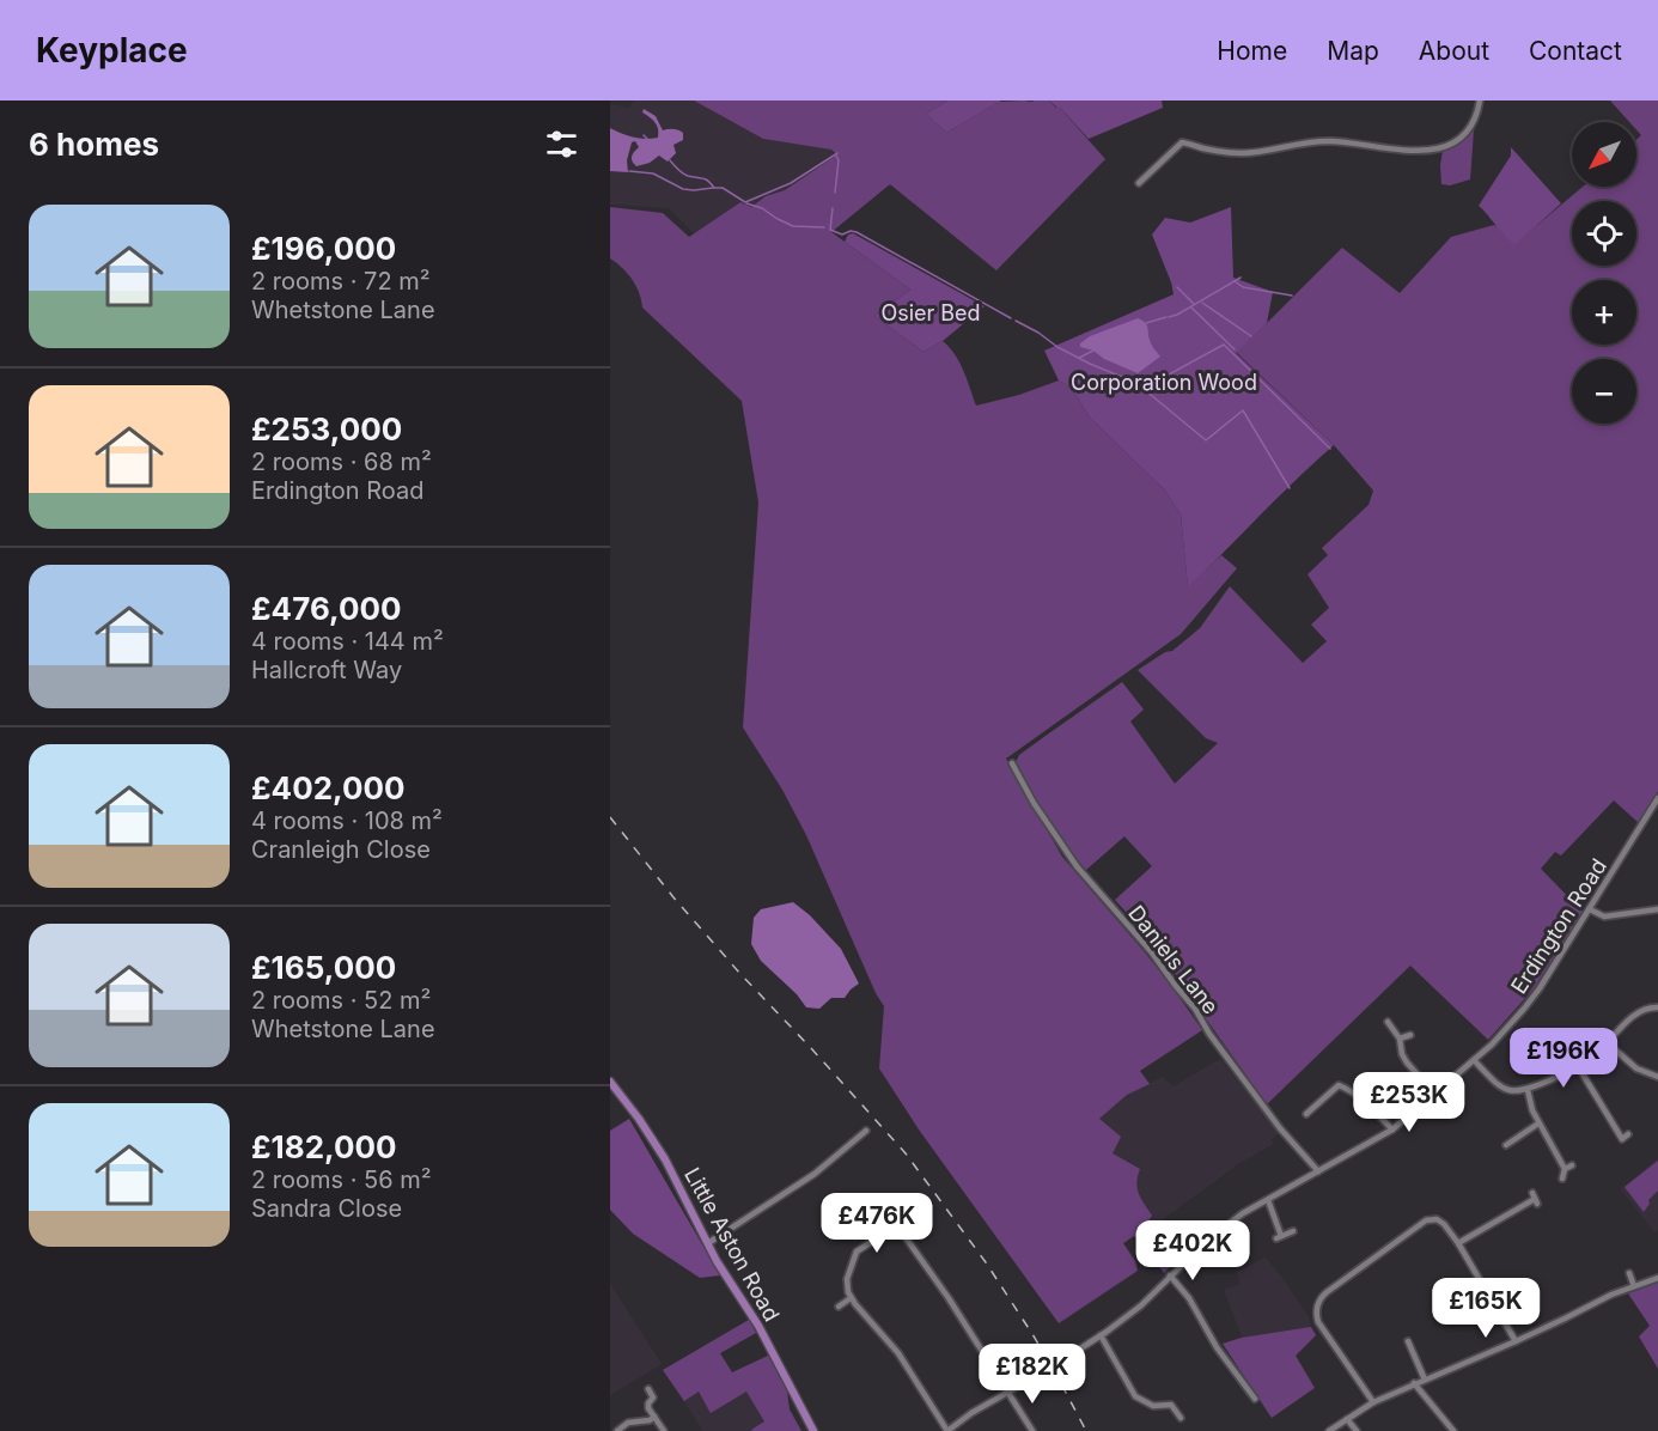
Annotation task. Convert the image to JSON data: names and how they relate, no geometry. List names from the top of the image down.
{
  "streets": {
    "main road": ["Little Aston Road"],
    "street": ["Erdington Road", "Daniels Lane"]
  },
  "crossings": [
    ["Erdington Road", "Daniels Lane"]
  ],
  "parks": ["Osier Bed", "Corporation Wood"],
  "north": "bottom left",
  "page": {
    "header": "Keyplace",
    "nav": [
      "Home",
      "Map",
      "About",
      "Contact"
    ],
    "heading": "6 homes",
    "map_buttons": ["+", "−"],
    "list": [
      {
        "name": "£196,000",
        "note": "2 rooms · 72 m² · Whetstone Lane"
      },
      {
        "name": "£253,000",
        "note": "2 rooms · 68 m² · Erdington Road"
      },
      {
        "name": "£476,000",
        "note": "4 rooms · 144 m² · Hallcroft Way"
      },
      {
        "name": "£402,000",
        "note": "4 rooms · 108 m² · Cranleigh Close"
      },
      {
        "name": "£165,000",
        "note": "2 rooms · 52 m² · Whetstone Lane"
      },
      {
        "name": "£182,000",
        "note": "2 rooms · 56 m² · Sandra Close"
      }
    ],
    "price": [
      "£196K",
      "£253K",
      "£476K",
      "£402K",
      "£165K",
      "£182K"
    ]
  }
}
